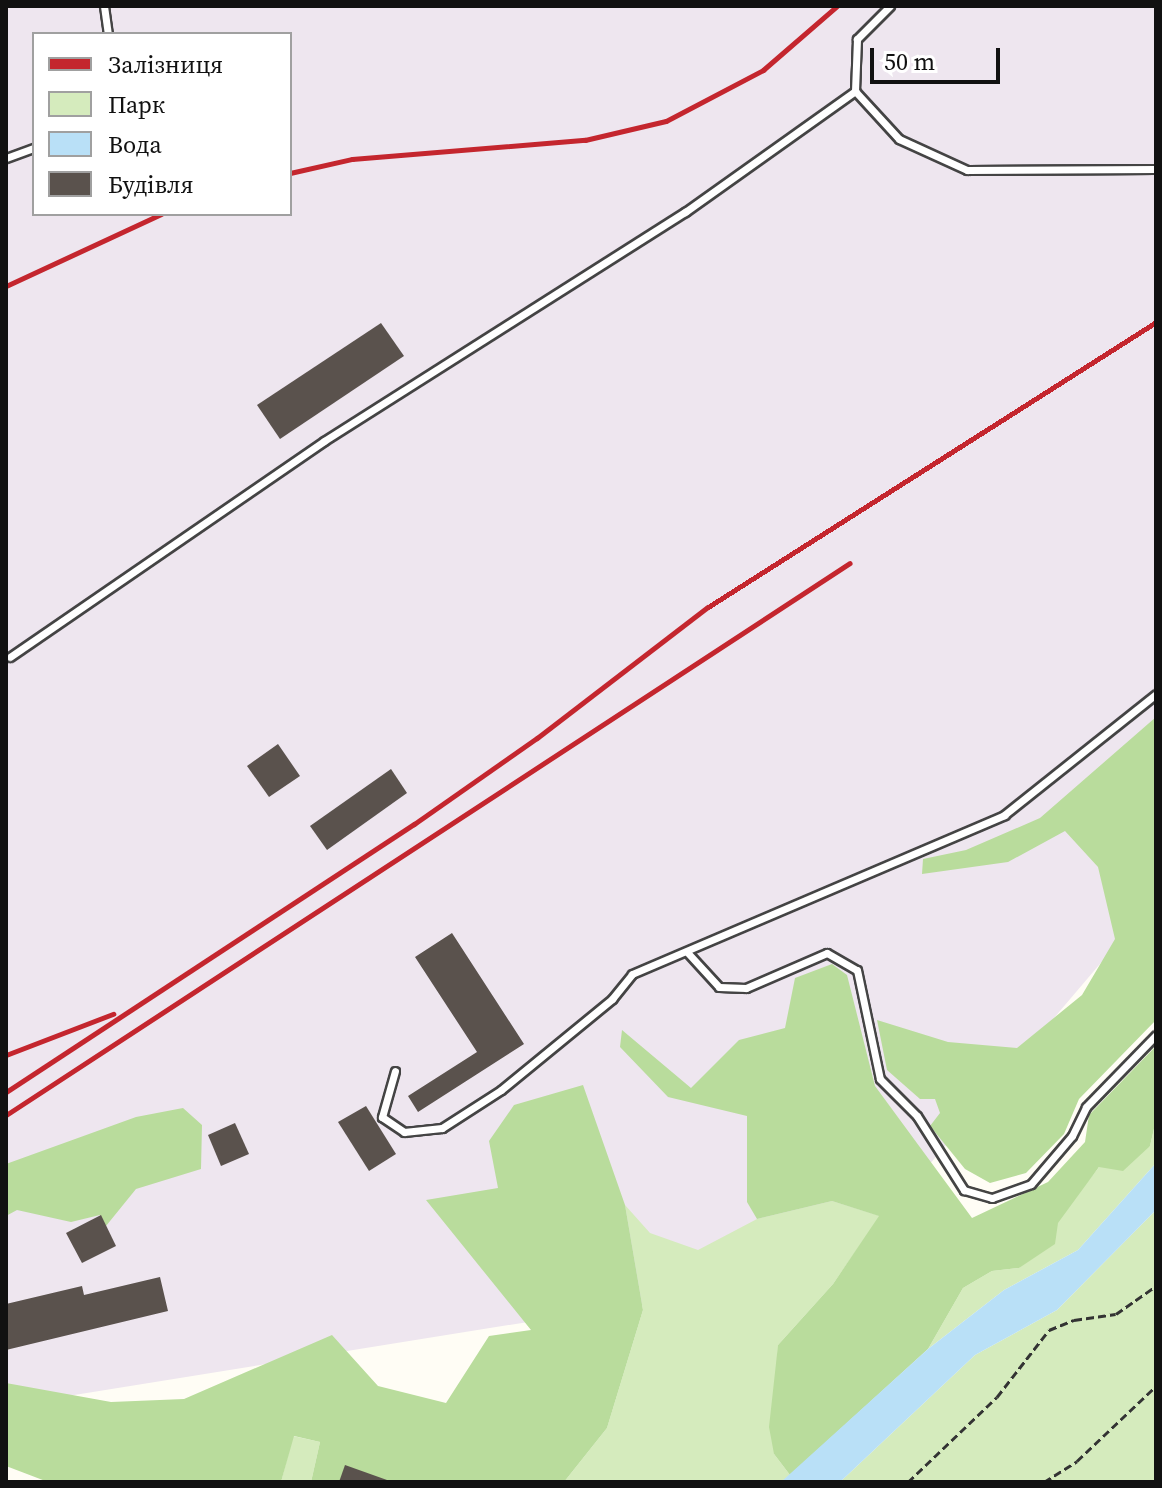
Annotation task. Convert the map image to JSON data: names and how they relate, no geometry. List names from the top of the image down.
{
  "legend": [
    "Залізниця",
    "Парк",
    "Вода",
    "Будівля"
  ],
  "scale_bar": "50 m"
}
